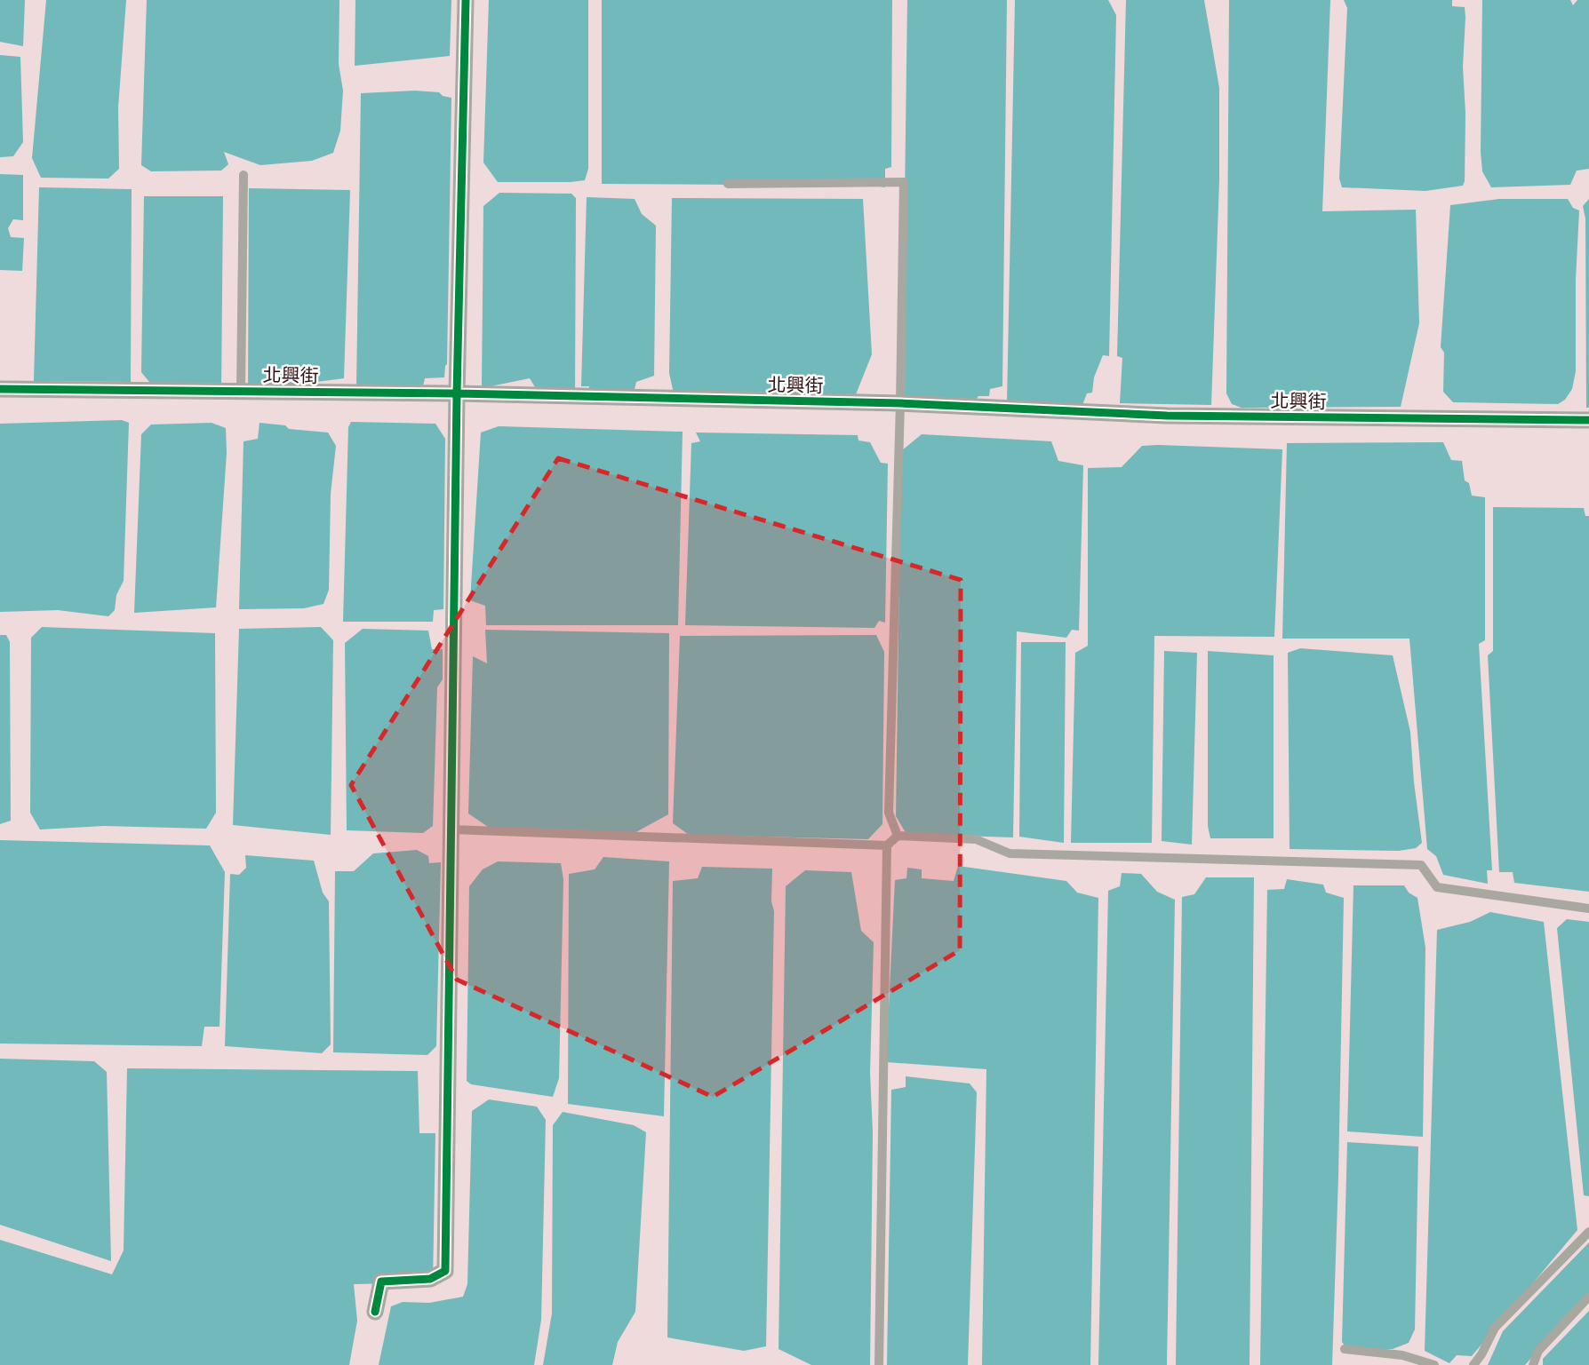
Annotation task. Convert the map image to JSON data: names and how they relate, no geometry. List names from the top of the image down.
{
  "streets": {
    "street": ["北興街"]
  }
}
